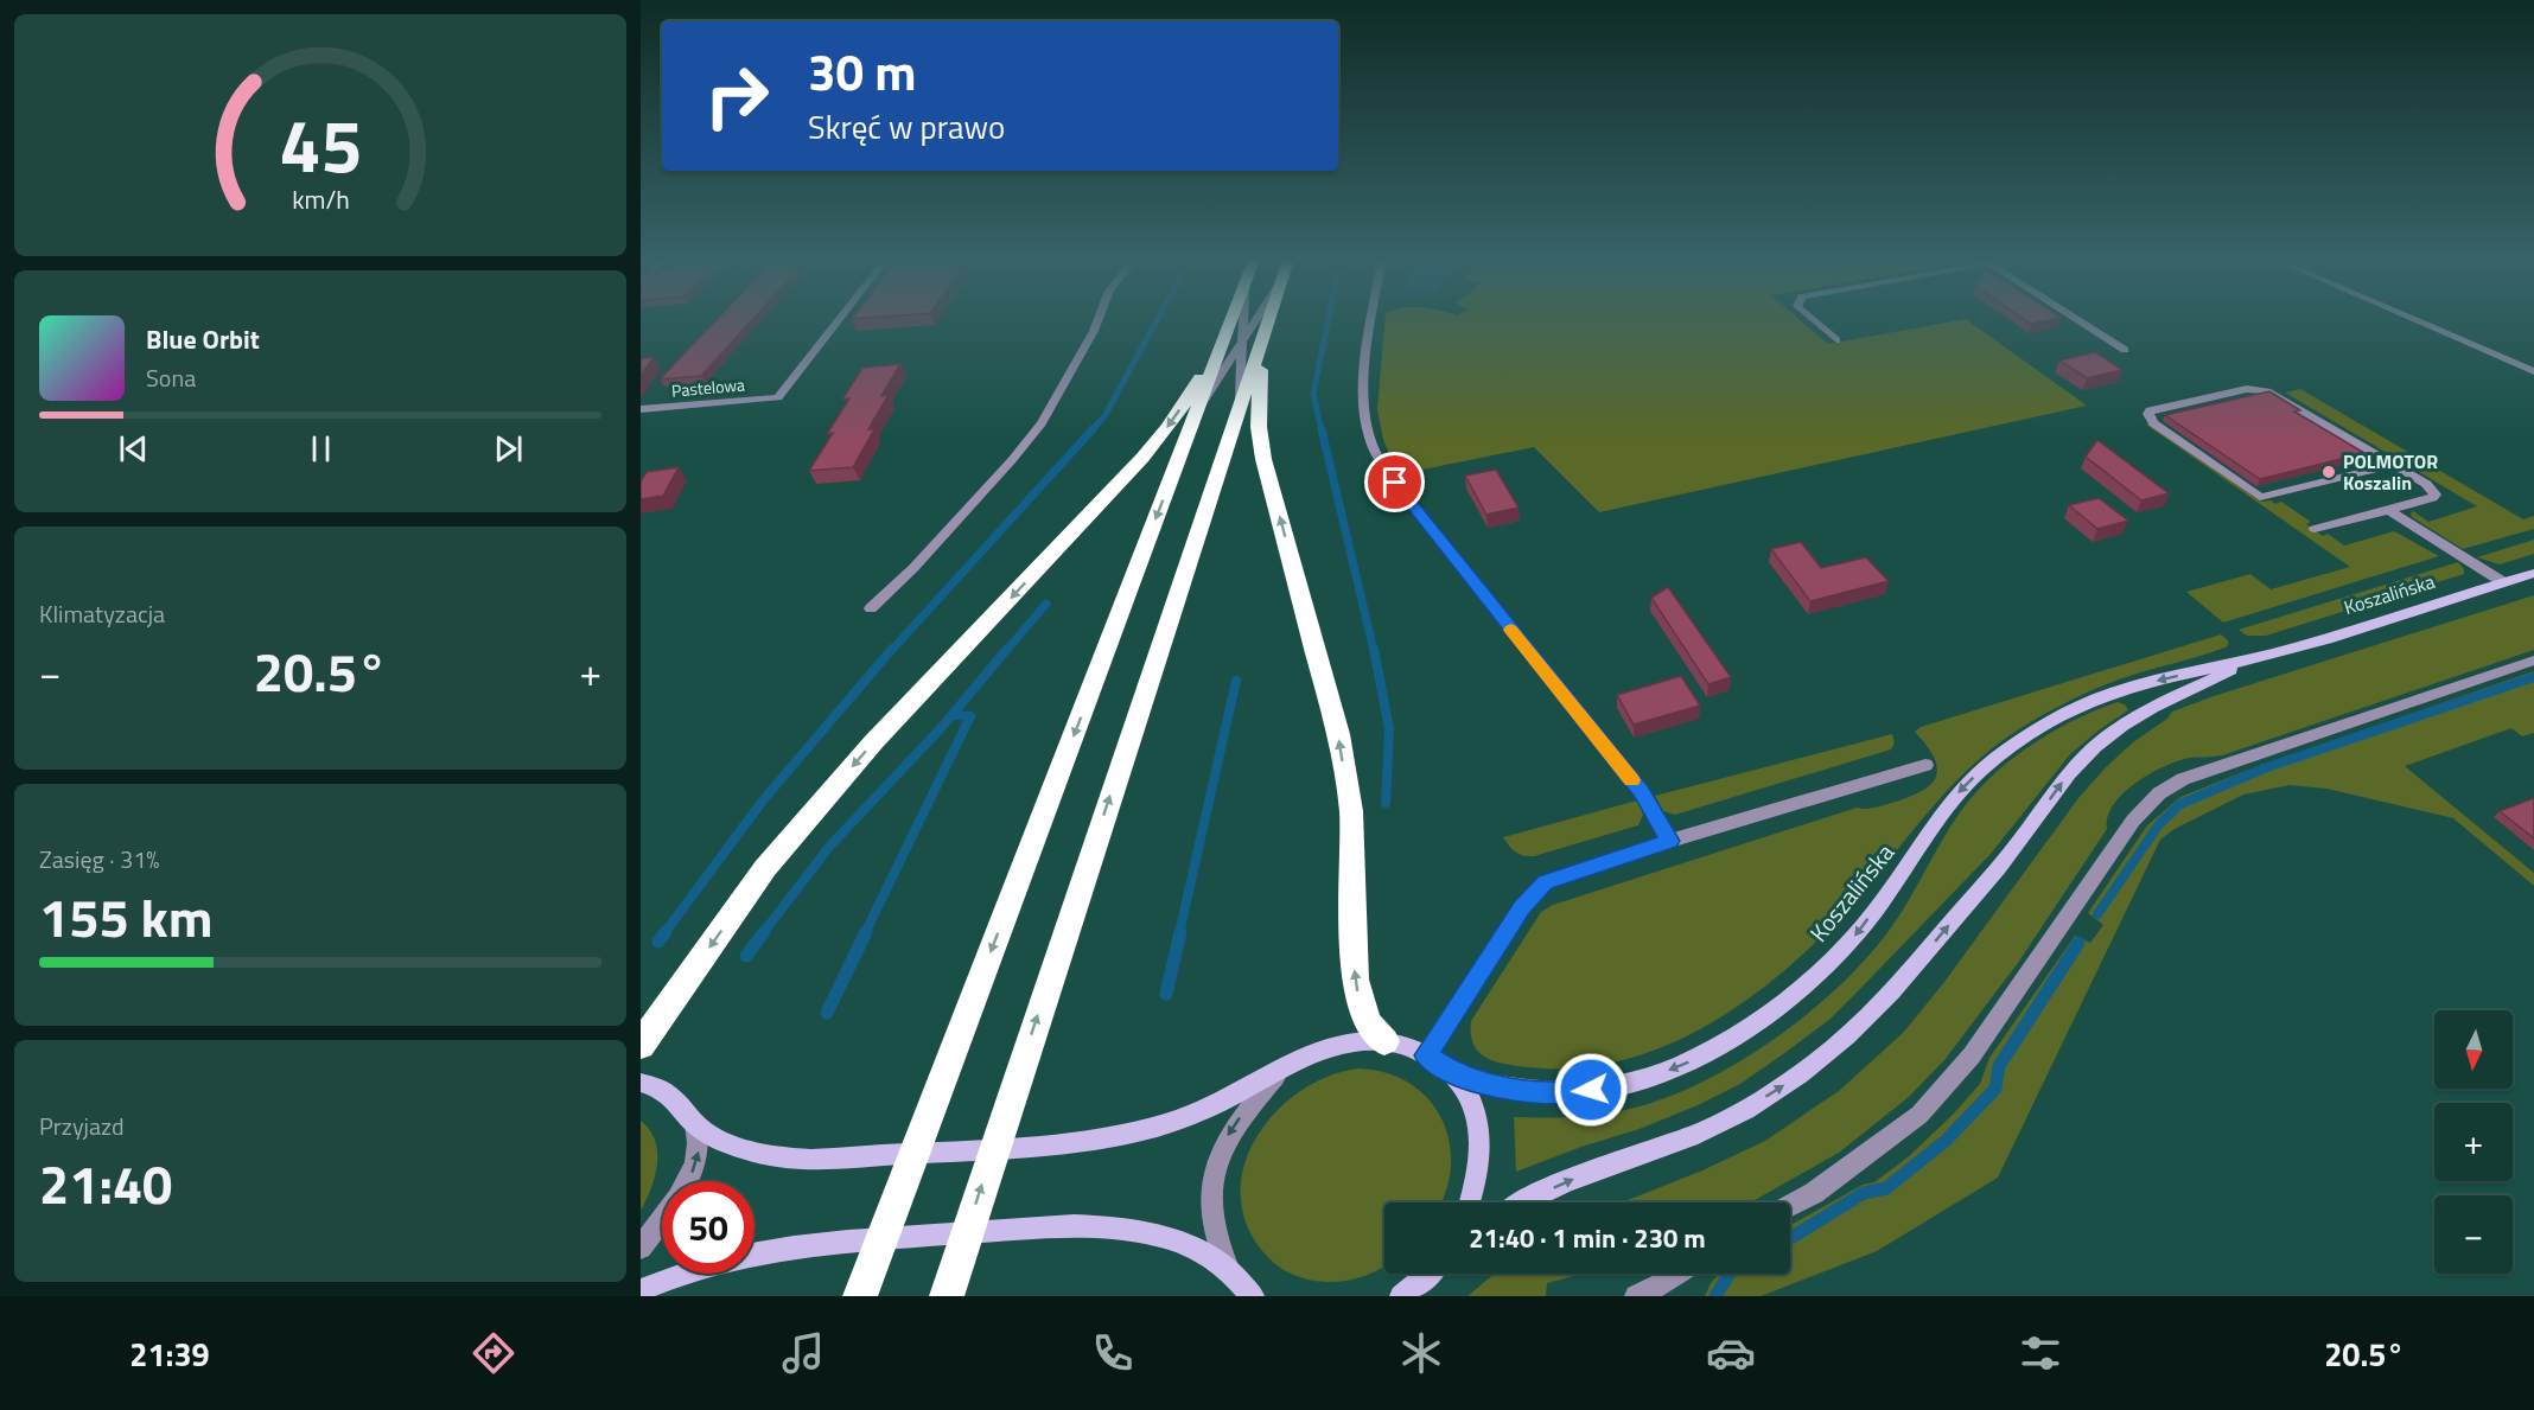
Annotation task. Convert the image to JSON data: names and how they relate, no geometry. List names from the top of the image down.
{
  "streets": {
    "main road": ["Koszalińska"],
    "street": ["Pastelowa"]
  },
  "places": ["POLMOTOR Koszalin"],
  "north": "bottom",
  "page": {
    "turn": ["30 m", "Skręć w prawo"],
    "song": ["Blue Orbit", "Sona"],
    "tile": [
      "Klimatyzacja",
      ["Zasięg · 31%", "155 km"],
      ["Przyjazd", "21:40"]
    ],
    "heat": ["−", "20.5°", "+"],
    "map_buttons": ["+", "−"],
    "limit": "50",
    "trip": "21:40 · 1 min · 230 m",
    "tabs": ["21:39", "20.5°"],
    "gauge": ["45", "km/h"]
  }
}
